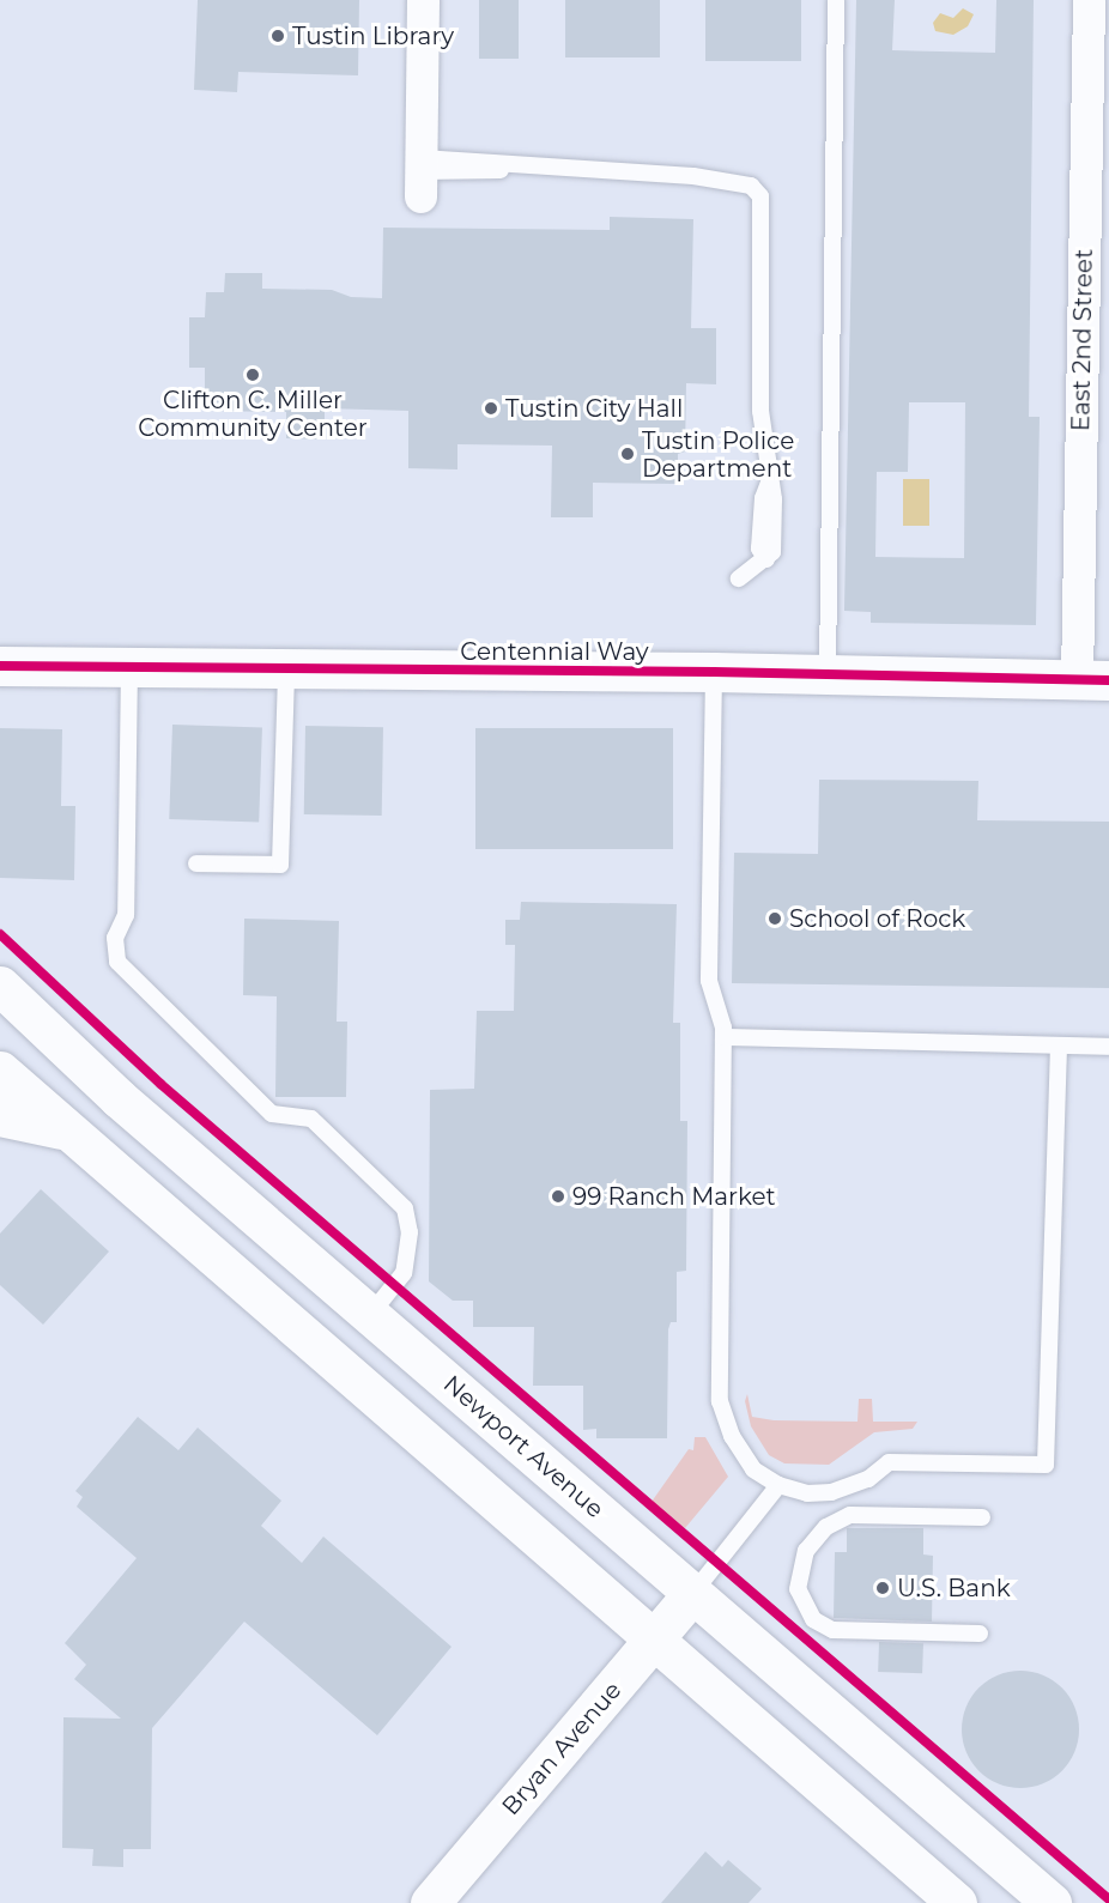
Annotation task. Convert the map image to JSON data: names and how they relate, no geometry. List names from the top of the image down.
{
  "streets": {
    "main road": ["Centennial Way", "Newport Avenue", "Bryan Avenue"],
    "street": ["East 2nd Street"]
  },
  "crossings": [
    ["East 2nd Street", "Centennial Way"],
    ["Newport Avenue", "Bryan Avenue"]
  ],
  "places": [
    "Tustin Library",
    "Clifton C. Miller Community Center",
    "Tustin City Hall",
    "Tustin Police Department",
    "School of Rock",
    "99 Ranch Market",
    "U.S. Bank"
  ]
}
